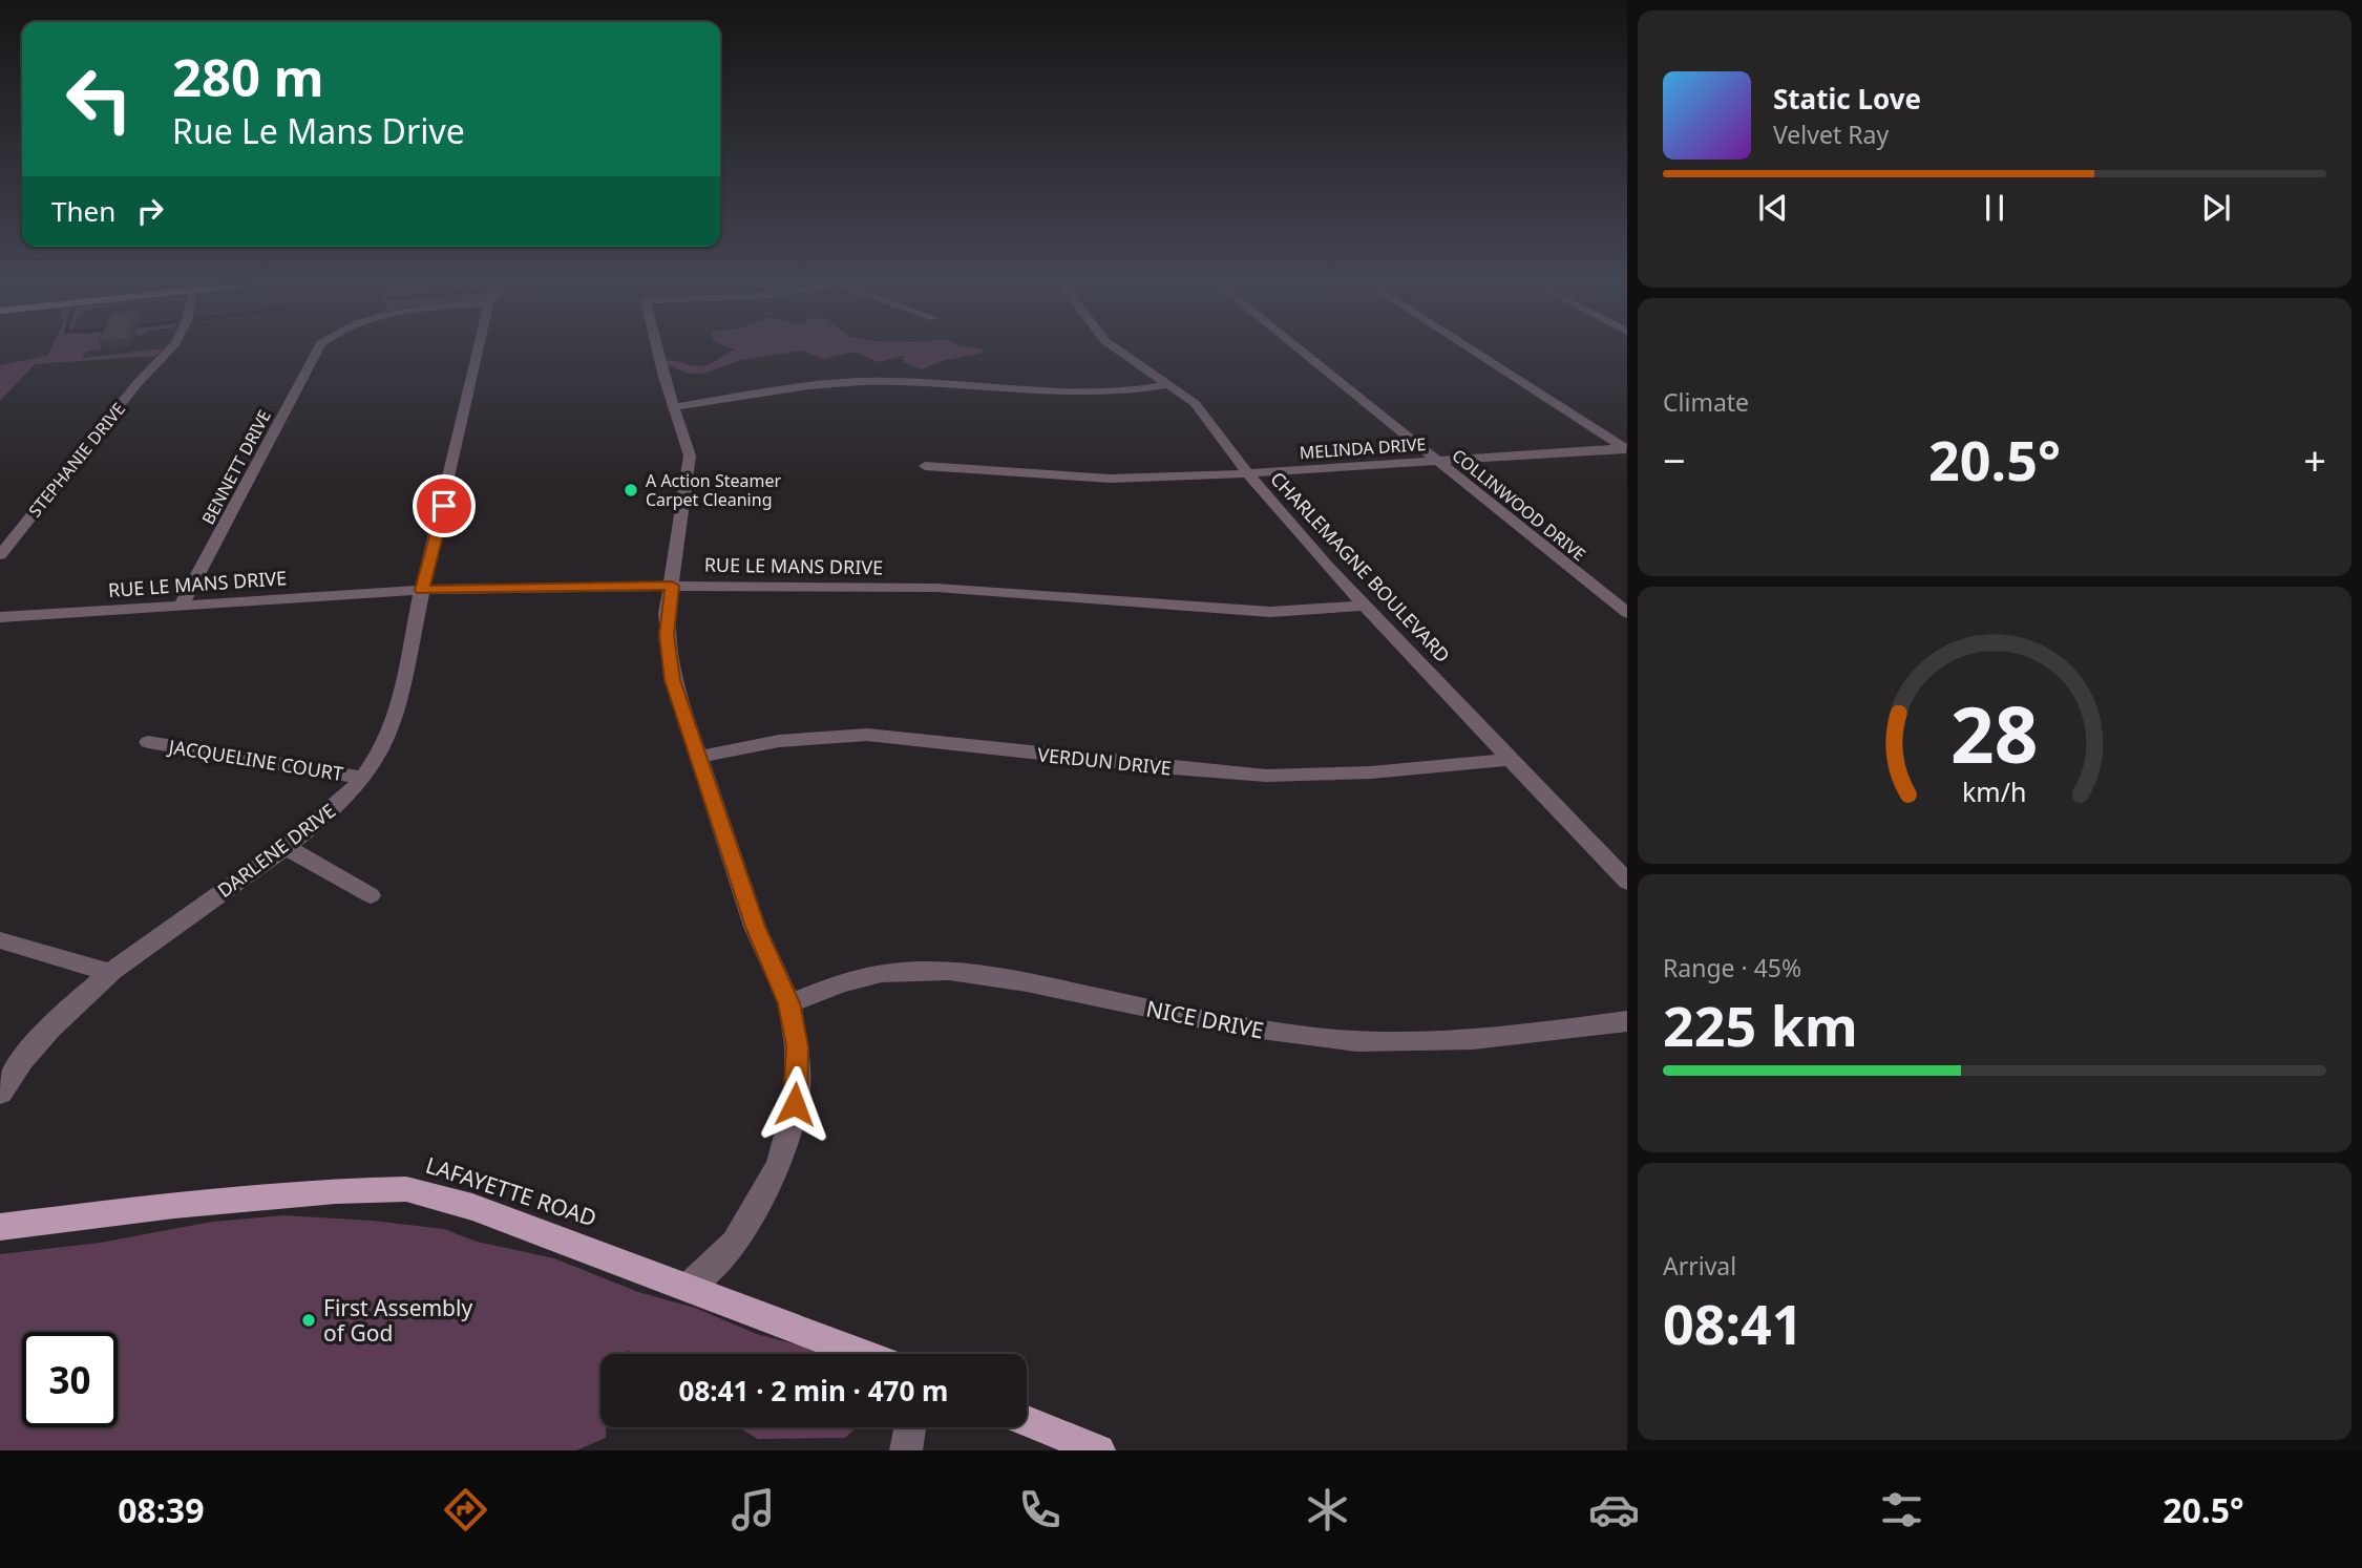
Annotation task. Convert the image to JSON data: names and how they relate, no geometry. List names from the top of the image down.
{
  "streets": {
    "main road": ["LAFAYETTE ROAD"],
    "street": [
      "MELINDA DRIVE",
      "STEPHANIE DRIVE",
      "BENNETT DRIVE",
      "COLLINWOOD DRIVE",
      "RUE LE MANS DRIVE",
      "CHARLEMAGNE BOULEVARD",
      "JACQUELINE COURT",
      "VERDUN DRIVE",
      "DARLENE DRIVE",
      "NICE DRIVE"
    ]
  },
  "crossings": [
    ["MELINDA DRIVE", "COLLINWOOD DRIVE"],
    ["MELINDA DRIVE", "CHARLEMAGNE BOULEVARD"],
    ["BENNETT DRIVE", "RUE LE MANS DRIVE"],
    ["RUE LE MANS DRIVE", "CHARLEMAGNE BOULEVARD"],
    ["RUE LE MANS DRIVE", "DARLENE DRIVE"],
    ["CHARLEMAGNE BOULEVARD", "VERDUN DRIVE"],
    ["JACQUELINE COURT", "DARLENE DRIVE"]
  ],
  "places": ["A Action Steamer Carpet Cleaning", "First Assembly of God"],
  "page": {
    "turn": ["280 m", "Rue Le Mans Drive"],
    "song": ["Static Love", "Velvet Ray"],
    "then": "Then",
    "tile": [
      "Climate",
      ["Range · 45%", "225 km"],
      ["Arrival", "08:41"]
    ],
    "heat": ["−", "20.5°", "+"],
    "limit": "30",
    "trip": "08:41 · 2 min · 470 m",
    "tabs": ["08:39", "20.5°"],
    "gauge": ["28", "km/h"]
  }
}
